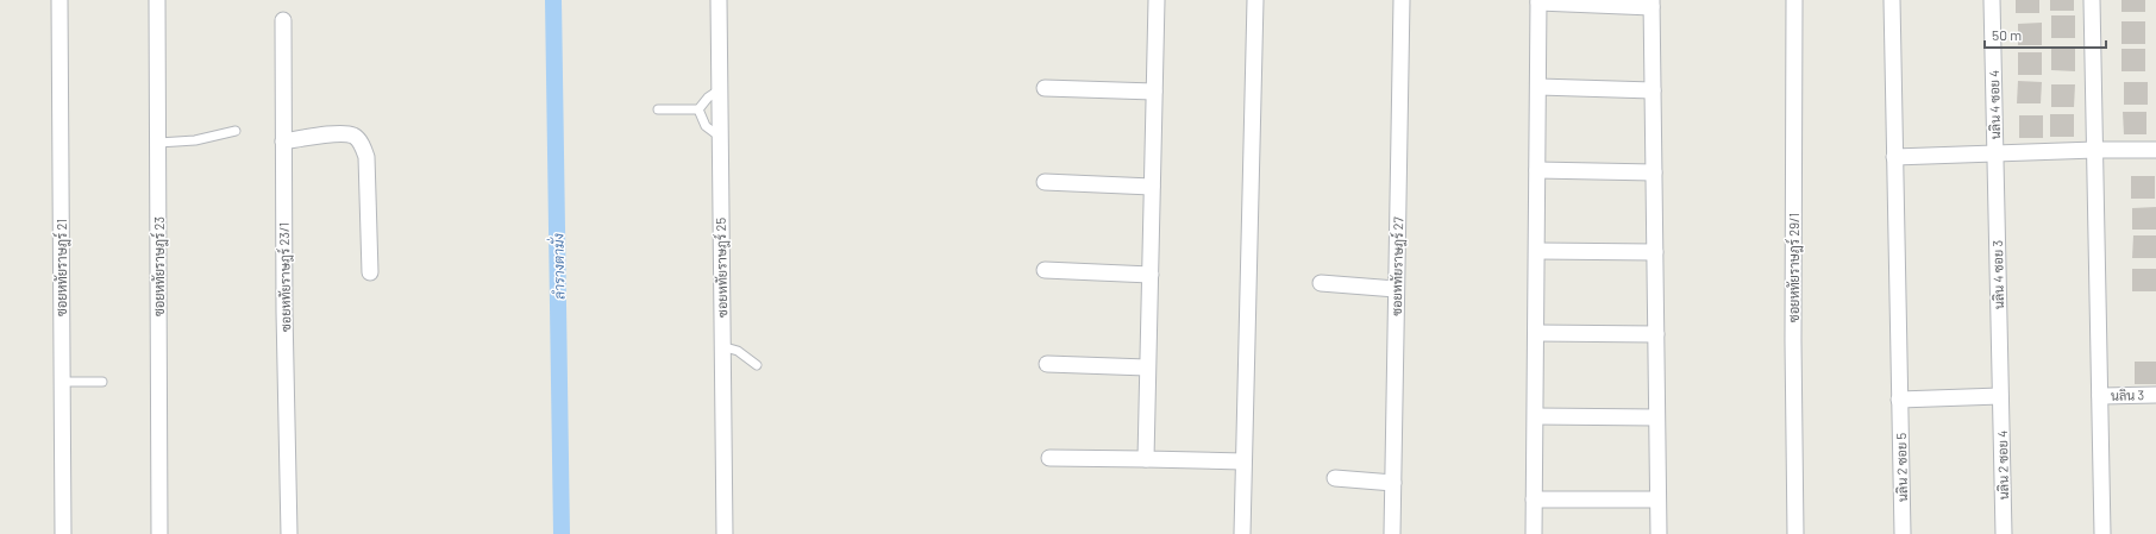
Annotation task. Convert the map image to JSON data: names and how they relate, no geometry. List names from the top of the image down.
{
  "streets": {
    "street": [
      "นลิน 4 ซอย 4",
      "ซอยหทัยราษฎร์ 23",
      "ซอยหทัยราษฎร์ 27",
      "ซอยหทัยราษฎร์ 21",
      "ซอยหทัยราษฎร์ 25",
      "ซอยหทัยราษฎร์ 29/1",
      "นลิน 4 ซอย 3",
      "ซอยหทัยราษฎร์ 23/1",
      "นลิน 3",
      "นลิน 2 ซอย 4",
      "นลิน 2 ซอย 5"
    ]
  },
  "crossings": [
    ["นลิน 4 ซอย 4", "นลิน 4 ซอย 3"],
    ["นลิน 4 ซอย 3", "นลิน 2 ซอย 4"]
  ],
  "water": ["ลำรางตามั่ง"],
  "scale_bar": "50 m"
}
